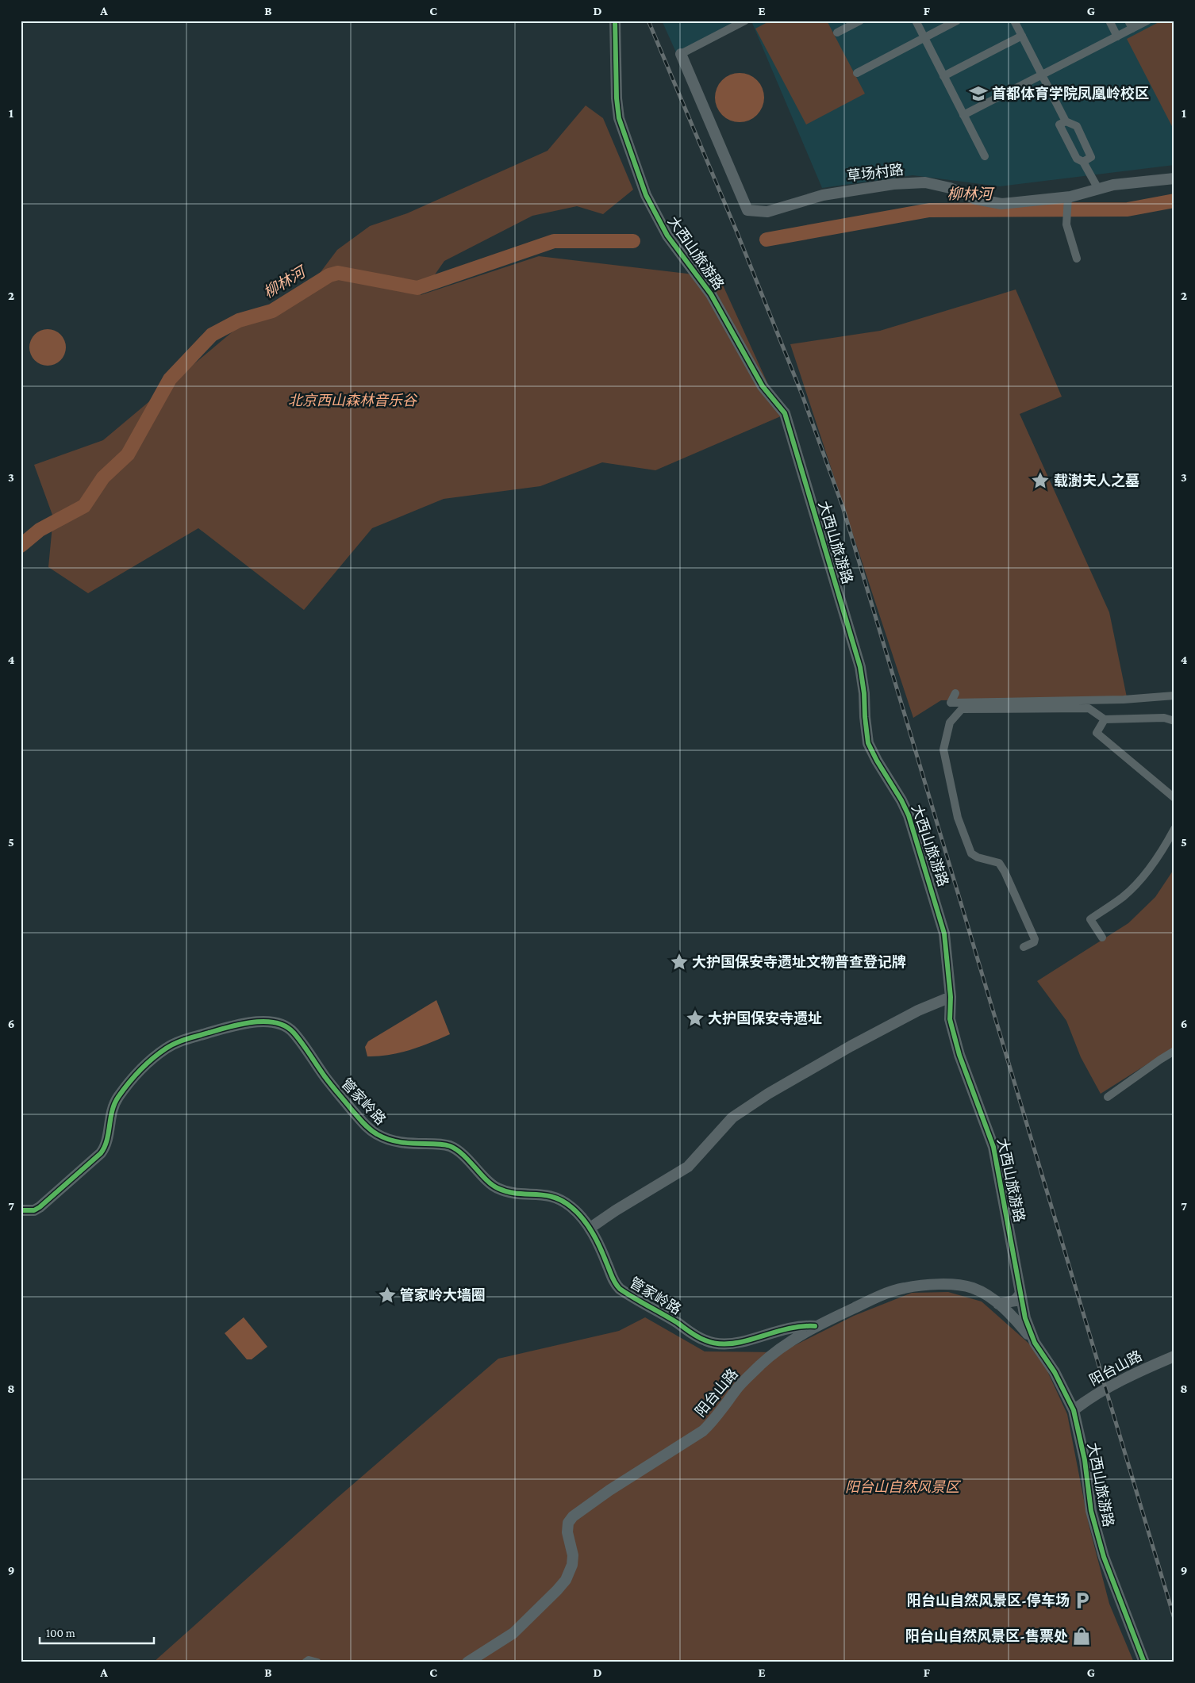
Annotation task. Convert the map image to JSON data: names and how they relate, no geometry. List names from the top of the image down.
{
  "streets": {
    "street": [
      "草场村路",
      "大西山旅游路",
      "管家岭路",
      "阳台山路"
    ]
  },
  "crossings": [
    ["大西山旅游路", "阳台山路"],
    ["管家岭路", "阳台山路"]
  ],
  "water": ["柳林河"],
  "parks": ["北京西山森林音乐谷", "阳台山自然风景区"],
  "places": {
    "school or university": ["首都体育学院凤凰岭校区"],
    "place": [
      "载澍夫人之墓",
      "大护国保安寺遗址文物普查登记牌",
      "大护国保安寺遗址",
      "管家岭大墙圈"
    ],
    "parking": ["阳台山自然风景区-停车场"],
    "shop": ["阳台山自然风景区-售票处"]
  },
  "scale_bar": "100 m",
  "grid": {
    "columns": [
      "A",
      "B",
      "C",
      "D",
      "E",
      "F",
      "G"
    ],
    "rows": [
      "1",
      "2",
      "3",
      "4",
      "5",
      "6",
      "7",
      "8",
      "9"
    ]
  }
}
